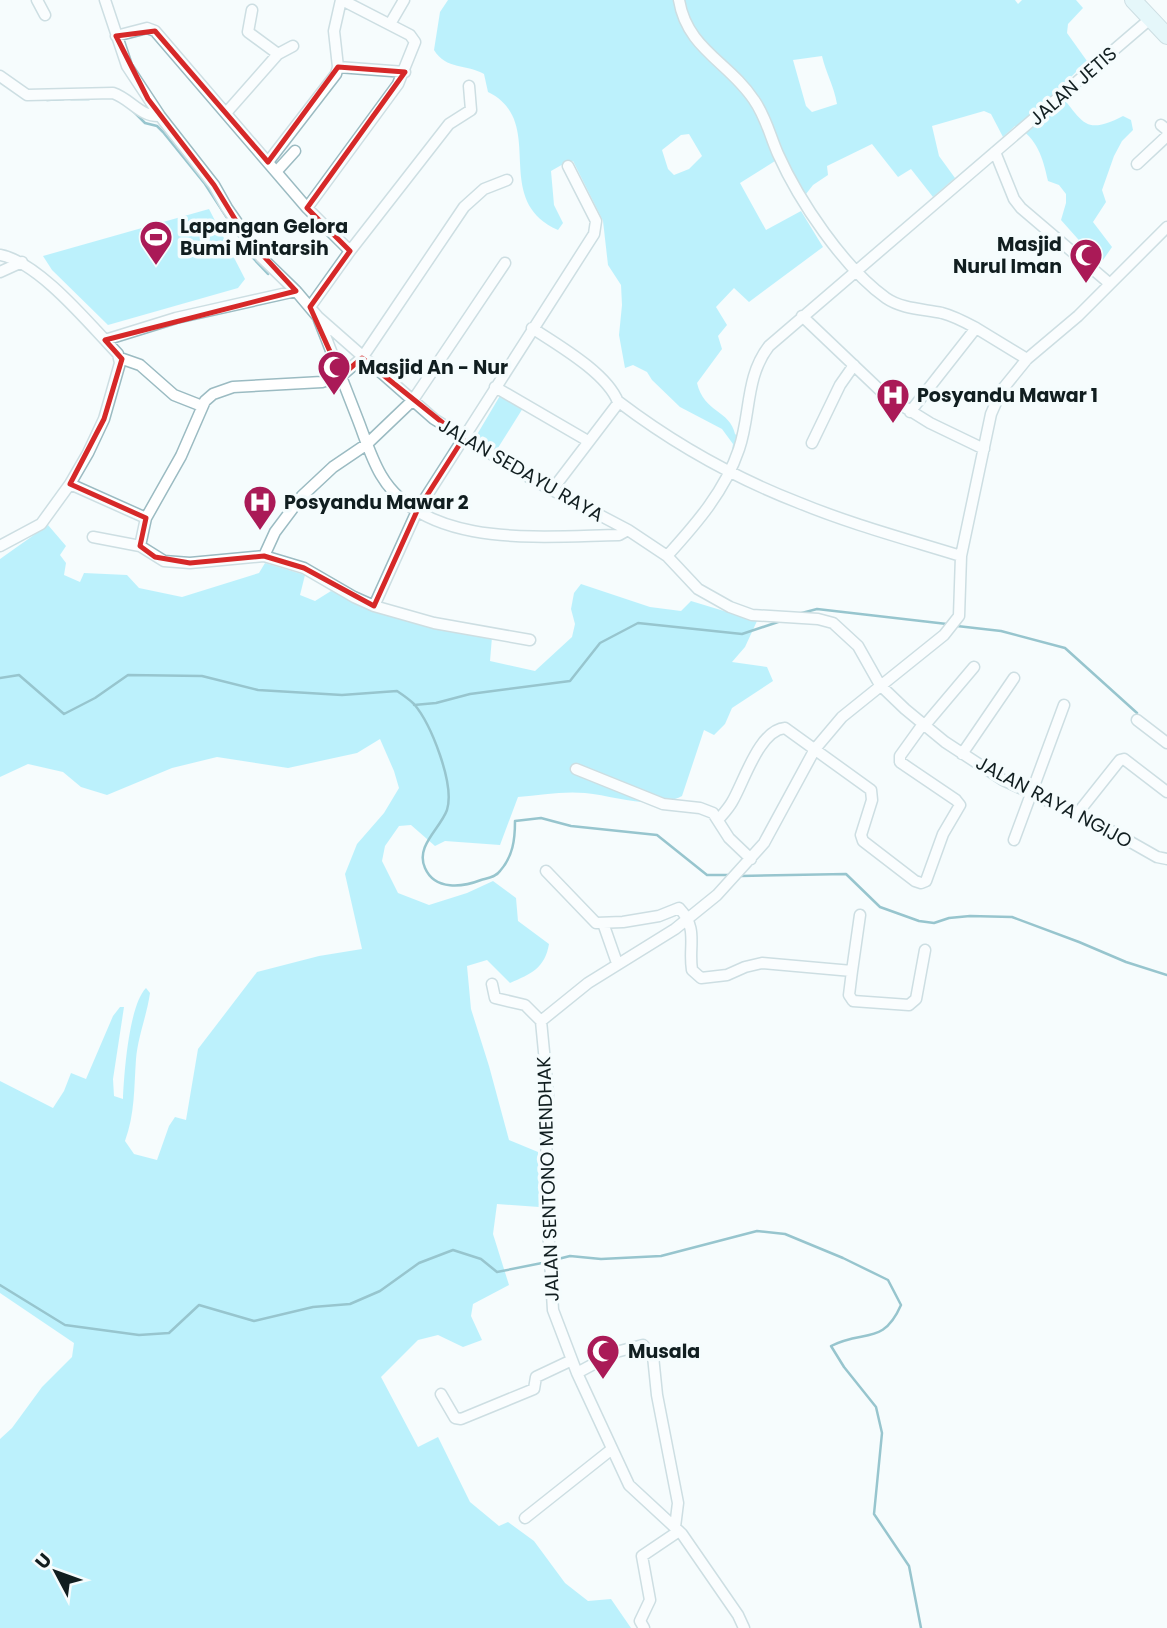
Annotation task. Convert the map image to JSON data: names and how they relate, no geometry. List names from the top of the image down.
{
  "streets": {
    "street": [
      "JALAN JETIS",
      "JALAN SEDAYU RAYA",
      "JALAN RAYA NGIJO",
      "JALAN SENTONO MENDHAK"
    ]
  },
  "crossings": [
    ["JALAN JETIS", "JALAN SEDAYU RAYA"],
    ["JALAN SEDAYU RAYA", "JALAN RAYA NGIJO"]
  ],
  "places": {
    "sports": ["Lapangan Gelora Bumi Mintarsih"],
    "mosque": ["Masjid Nurul Iman", "Masjid An - Nur", "Musala"],
    "hospital": ["Posyandu Mawar 1", "Posyandu Mawar 2"]
  },
  "north": "top left"
}
